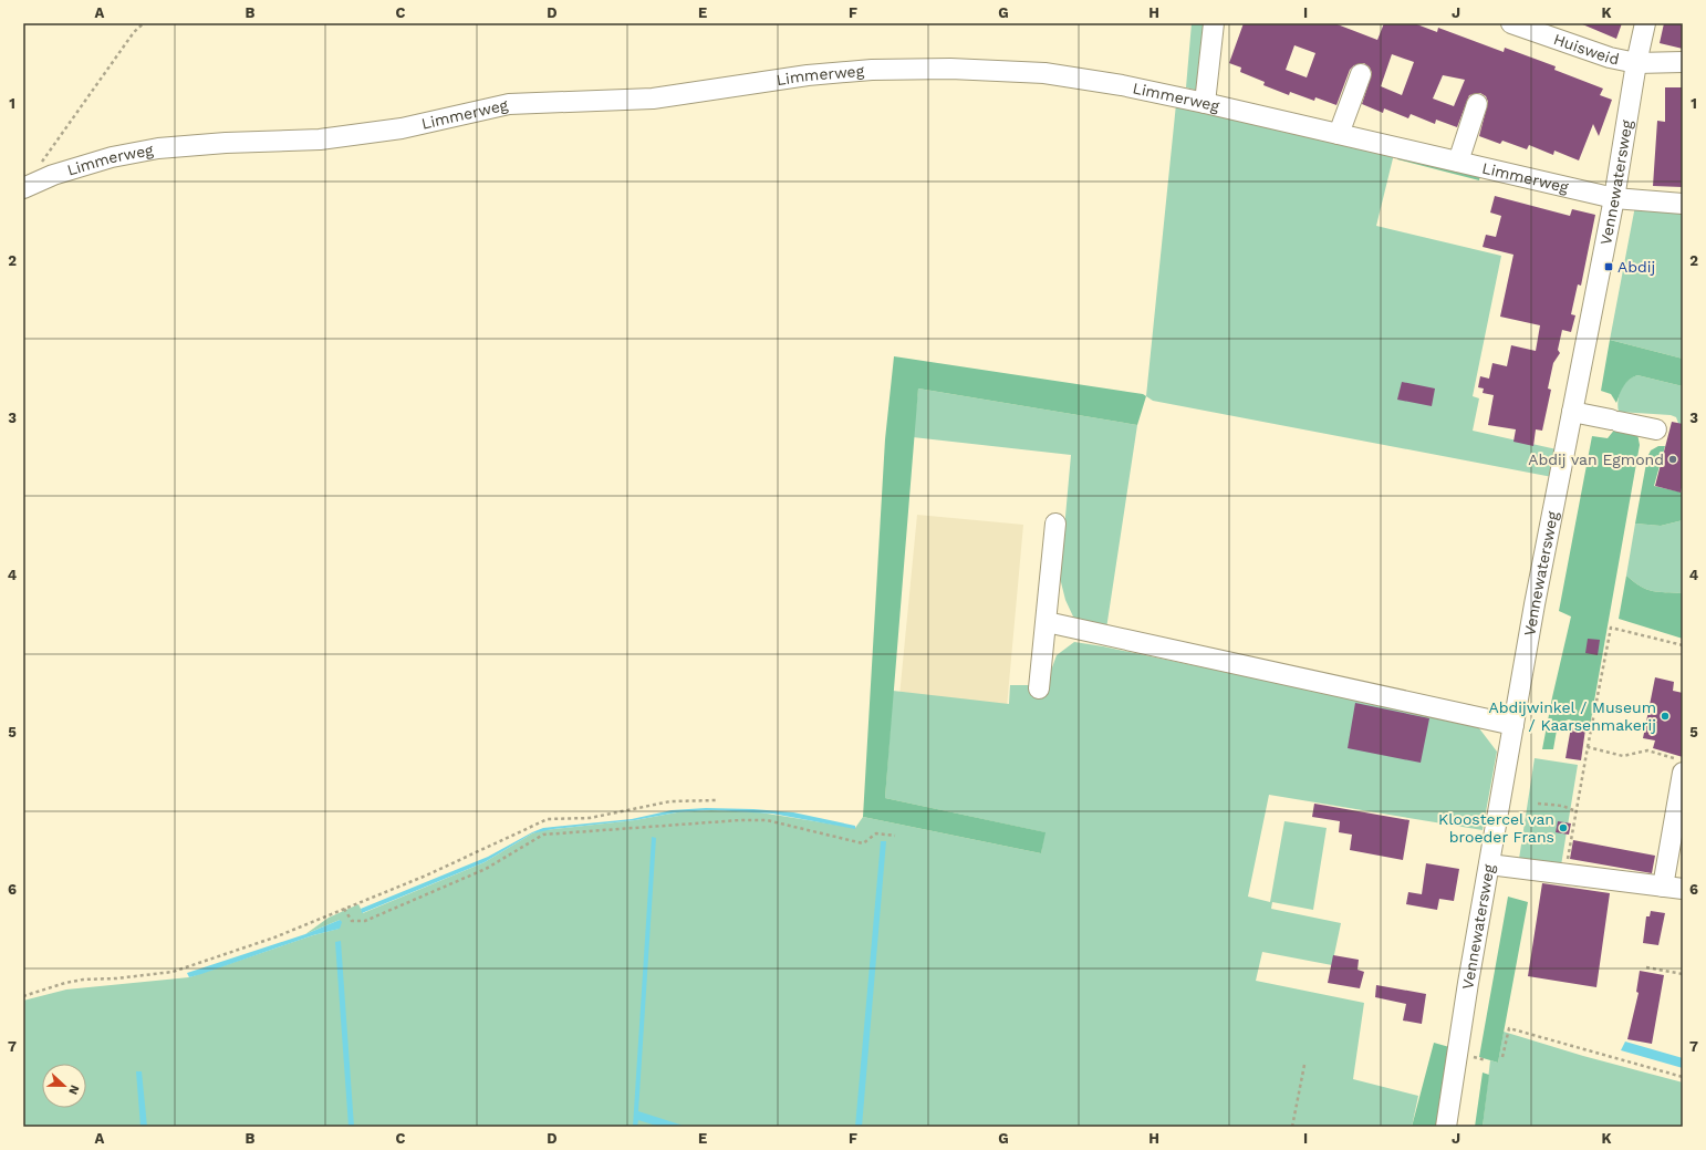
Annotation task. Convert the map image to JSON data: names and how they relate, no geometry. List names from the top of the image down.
{
  "streets": {
    "street": ["Huisweid", "Limmerweg", "Vennewatersweg"]
  },
  "crossings": [
    ["Huisweid", "Vennewatersweg"],
    ["Limmerweg", "Vennewatersweg"]
  ],
  "places": {
    "transit": ["Abdij"],
    "other": ["Abdij van Egmond", "Abdijwinkel / Museum / Kaarsenmakerij", "Kloostercel van broeder Frans"]
  },
  "north": "right",
  "grid": {
    "columns": [
      "A",
      "B",
      "C",
      "D",
      "E",
      "F",
      "G",
      "H",
      "I",
      "J",
      "K"
    ],
    "rows": [
      "1",
      "2",
      "3",
      "4",
      "5",
      "6",
      "7"
    ]
  }
}
